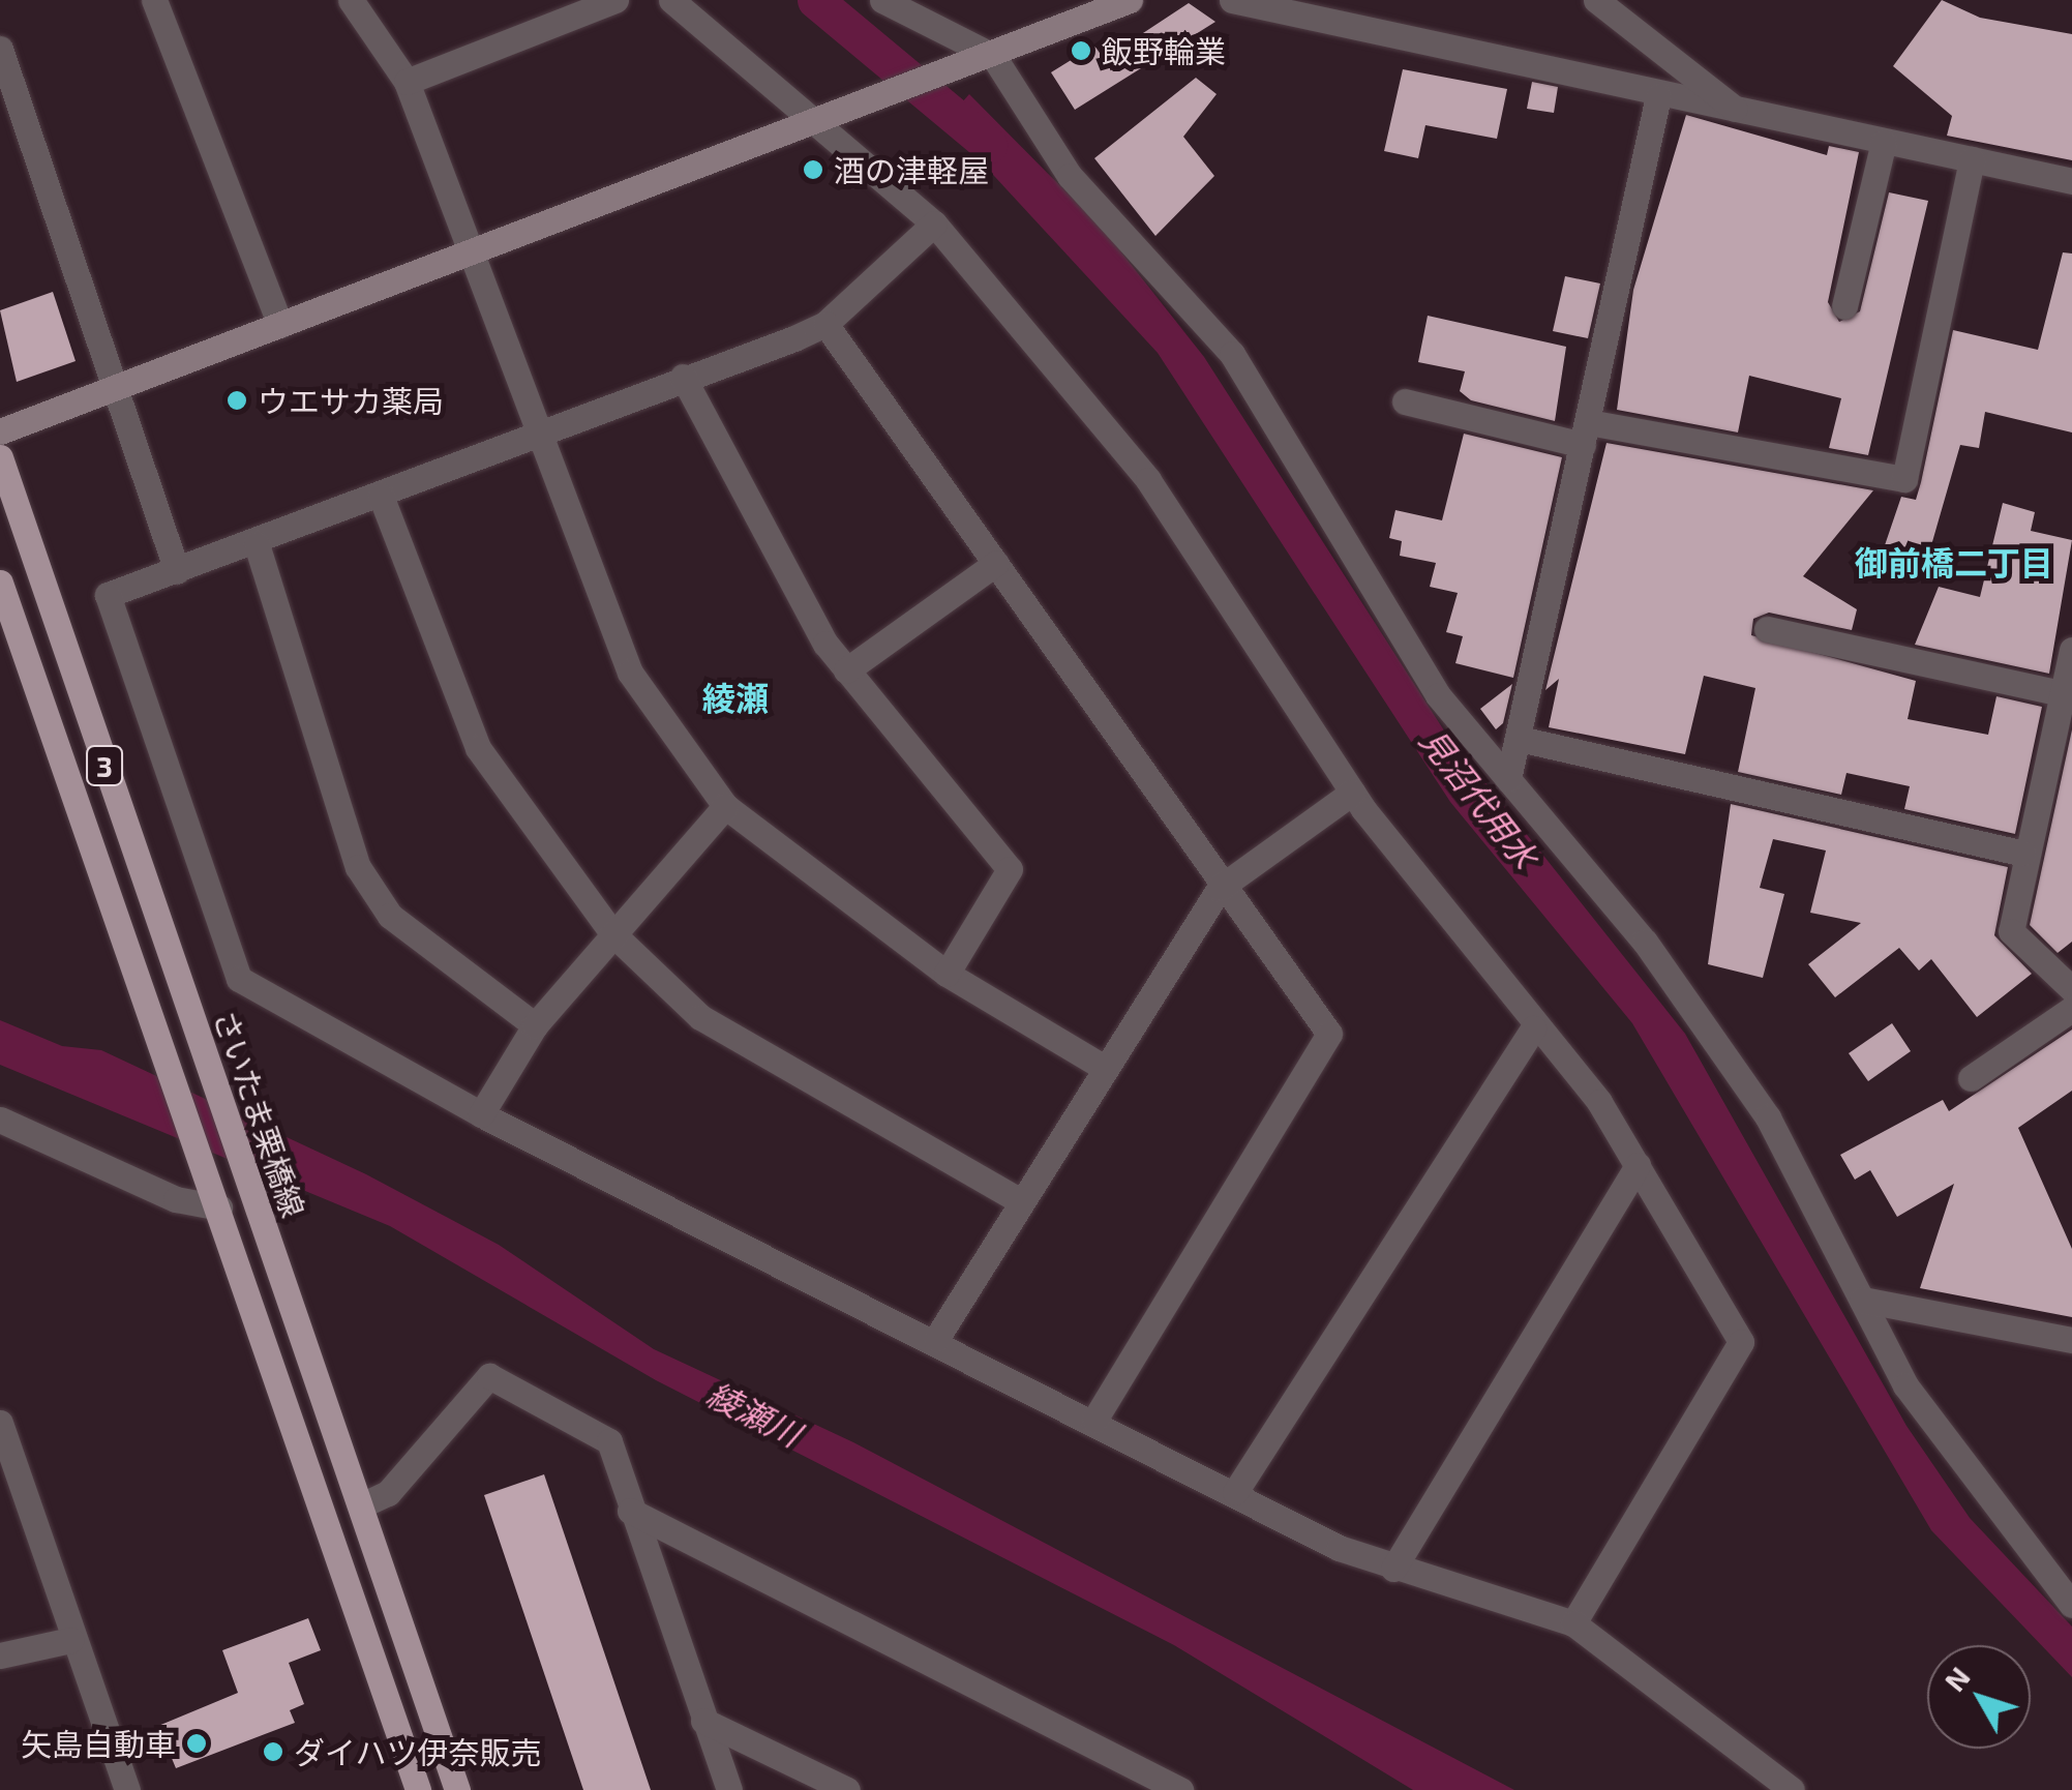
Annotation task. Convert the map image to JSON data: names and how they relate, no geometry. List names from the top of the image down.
{
  "streets": {
    "main road": ["3", "さいたま栗橋線"]
  },
  "districts": ["御前橋二丁目", "綾瀬"],
  "water": ["見沼代用水", "綾瀬川"],
  "places": [
    "飯野輪業",
    "酒の津軽屋",
    "ウエサカ薬局",
    "矢島自動車",
    "ダイハツ伊奈販売"
  ],
  "north": "top left"
}
